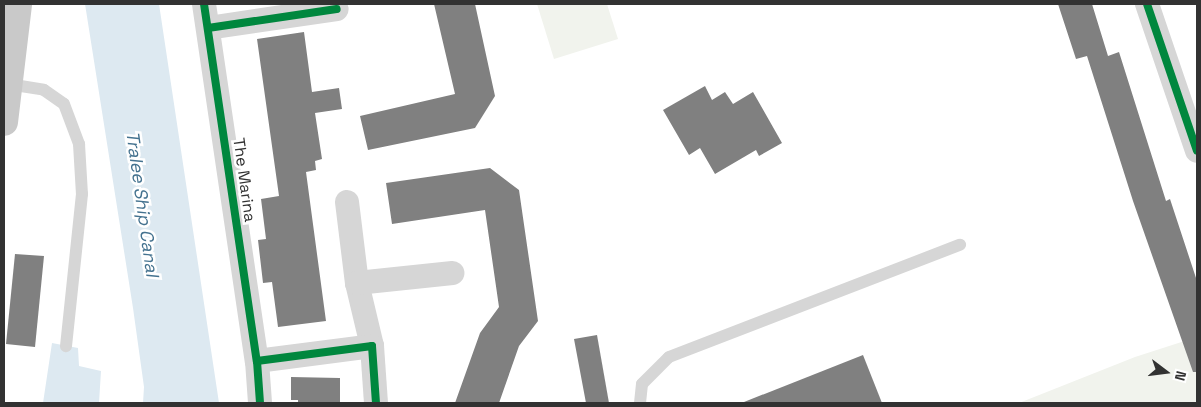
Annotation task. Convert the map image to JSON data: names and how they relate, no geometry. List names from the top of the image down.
{
  "streets": {
    "street": ["The Marina"]
  },
  "water": ["Tralee Ship Canal"],
  "north": "right"
}
